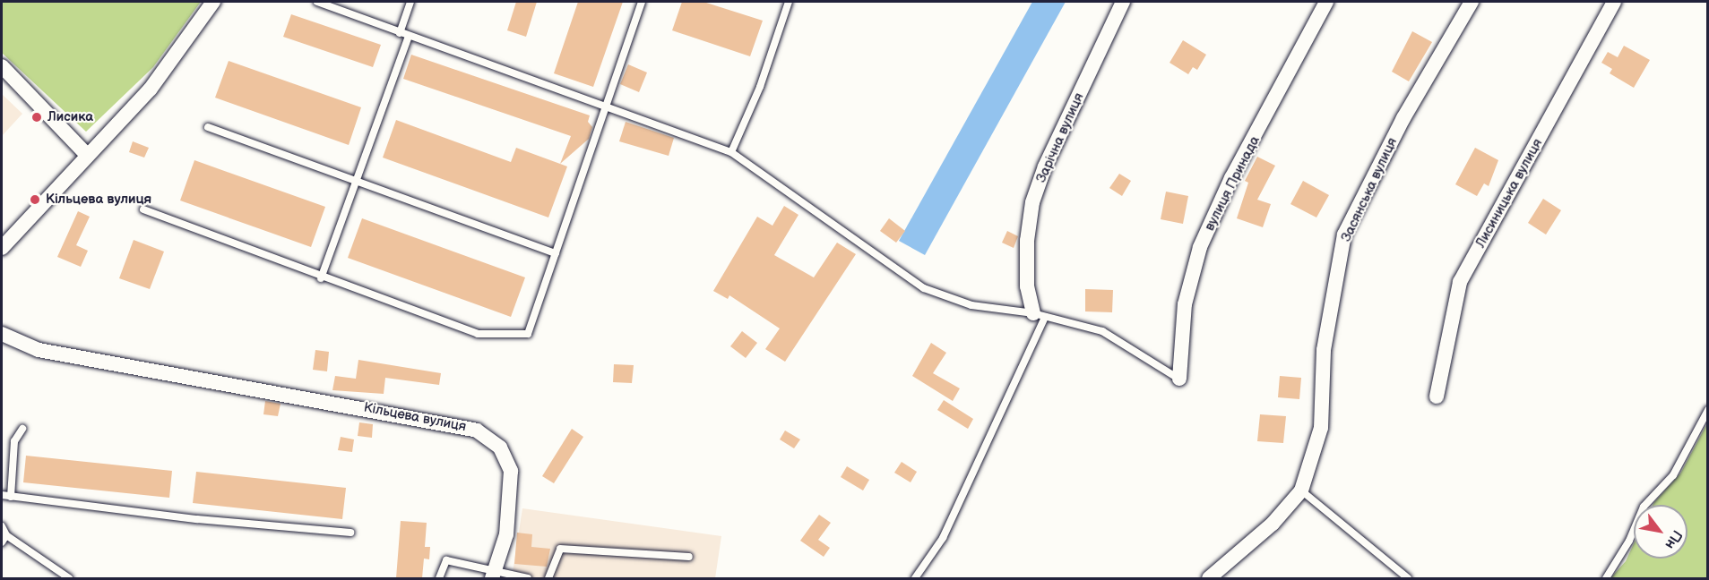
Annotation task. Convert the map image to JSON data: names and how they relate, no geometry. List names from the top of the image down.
{
  "streets": {
    "street": [
      "Зарічна вулиця",
      "вулиця Принада",
      "Засянська вулиця",
      "Лисиницька вулиця",
      "Кільцева вулиця"
    ]
  },
  "places": ["Лисика", "Кільцева вулиця"],
  "north": "bottom right"
}
